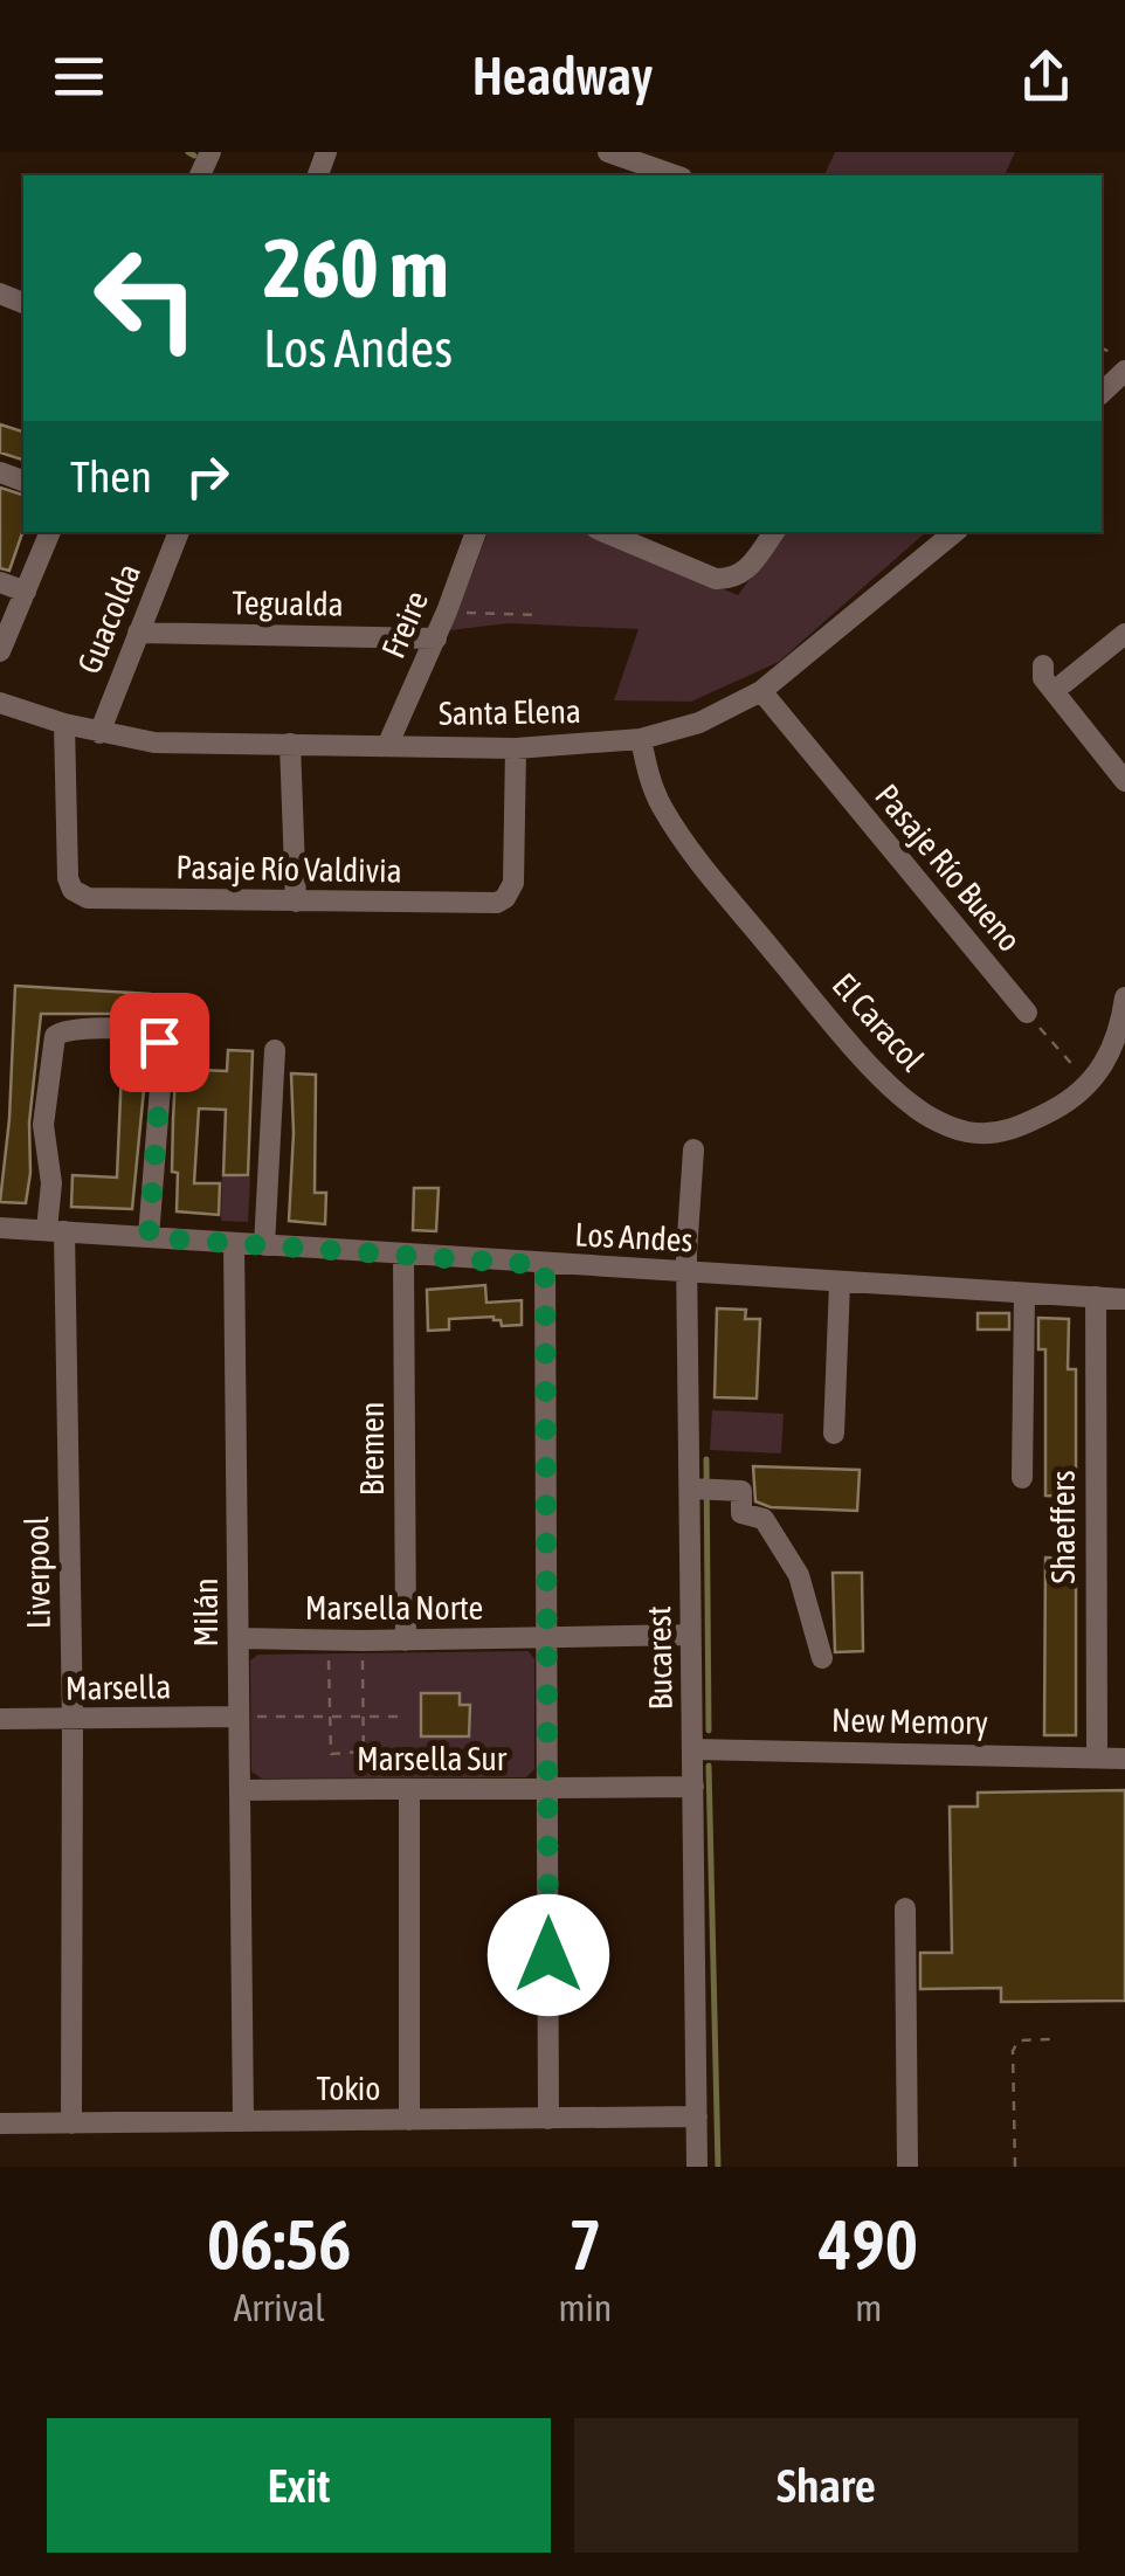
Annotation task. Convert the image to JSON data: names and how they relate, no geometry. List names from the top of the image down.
{
  "streets": {
    "street": [
      "Tegualda",
      "Guacolda",
      "Freire",
      "Santa Elena",
      "Pasaje Río Bueno",
      "Pasaje Río Valdivia",
      "El Caracol",
      "Los Andes",
      "Bremen",
      "Shaeffers",
      "Liverpool",
      "Marsella Norte",
      "Milán",
      "Bucarest",
      "Marsella",
      "New Memory",
      "Marsella Sur",
      "Tokio"
    ]
  },
  "crossings": [
    ["Tegualda", "Guacolda"],
    ["Tegualda", "Freire"],
    ["Guacolda", "Santa Elena"],
    ["Freire", "Santa Elena"],
    ["Santa Elena", "Pasaje Río Bueno"],
    ["Santa Elena", "Pasaje Río Valdivia"],
    ["Santa Elena", "El Caracol"],
    ["Los Andes", "Bremen"],
    ["Los Andes", "Shaeffers"],
    ["Los Andes", "Liverpool"],
    ["Los Andes", "Milán"],
    ["Los Andes", "Bucarest"],
    ["Bremen", "Marsella Norte"],
    ["Shaeffers", "New Memory"],
    ["Liverpool", "Marsella"],
    ["Liverpool", "Tokio"],
    ["Marsella Norte", "Milán"],
    ["Marsella Norte", "Bucarest"],
    ["Milán", "Marsella"],
    ["Milán", "Marsella Sur"],
    ["Milán", "Tokio"],
    ["Bucarest", "New Memory"],
    ["Bucarest", "Marsella Sur"],
    ["Bucarest", "Tokio"]
  ],
  "page": {
    "header": "Headway",
    "turn": ["260 m", "Los Andes"],
    "then": "Then",
    "eta": [
      "06:56",
      "Arrival",
      "7",
      "min",
      "490",
      "m"
    ],
    "buttons": ["Exit", "Share"]
  }
}
